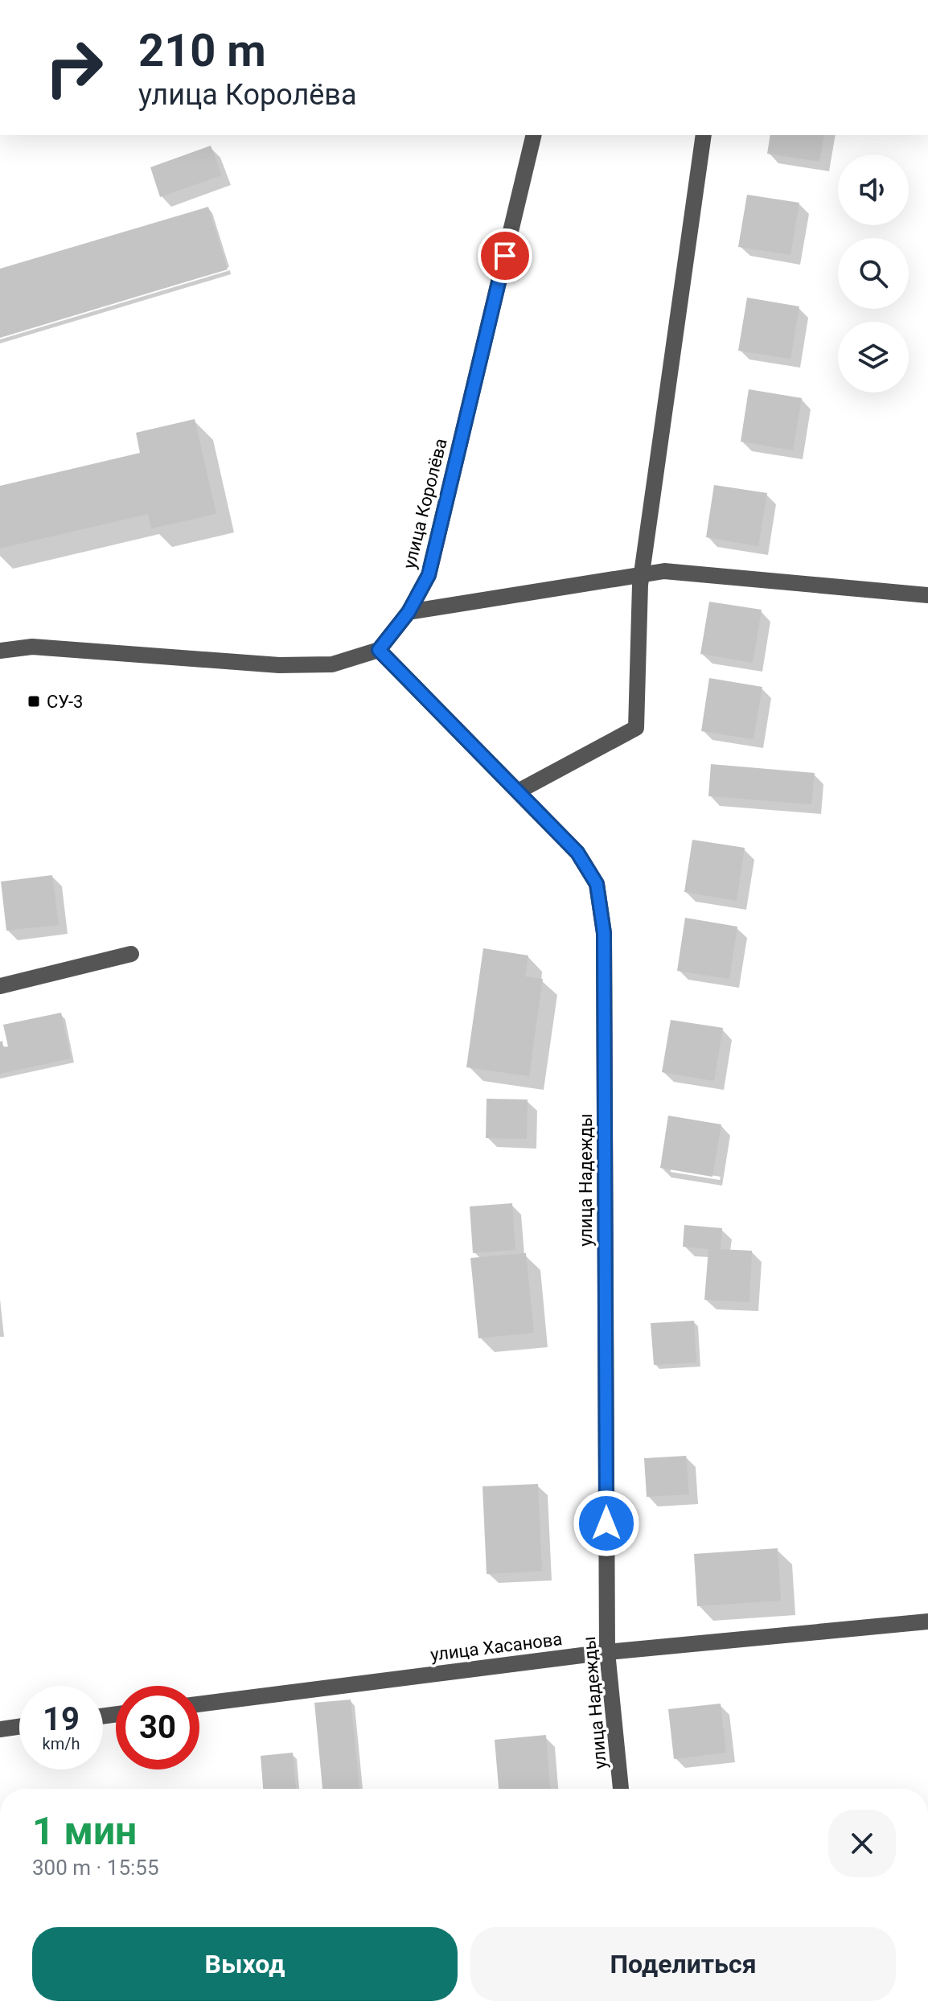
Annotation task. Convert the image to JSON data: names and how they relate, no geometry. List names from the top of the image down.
{
  "streets": {
    "street": ["улица Королёва", "улица Надежды", "улица Хасанова"]
  },
  "crossings": [
    ["улица Королёва", "улица Надежды"],
    ["улица Надежды", "улица Хасанова"]
  ],
  "places": {
    "transit": ["СУ-3"]
  },
  "page": {
    "turn": ["210 m", "улица Королёва"],
    "speed": "19 km/h",
    "limit": "30",
    "heading": ["1 мин", "300 m · 15:55"],
    "buttons": ["Выход", "Поделиться"]
  }
}
